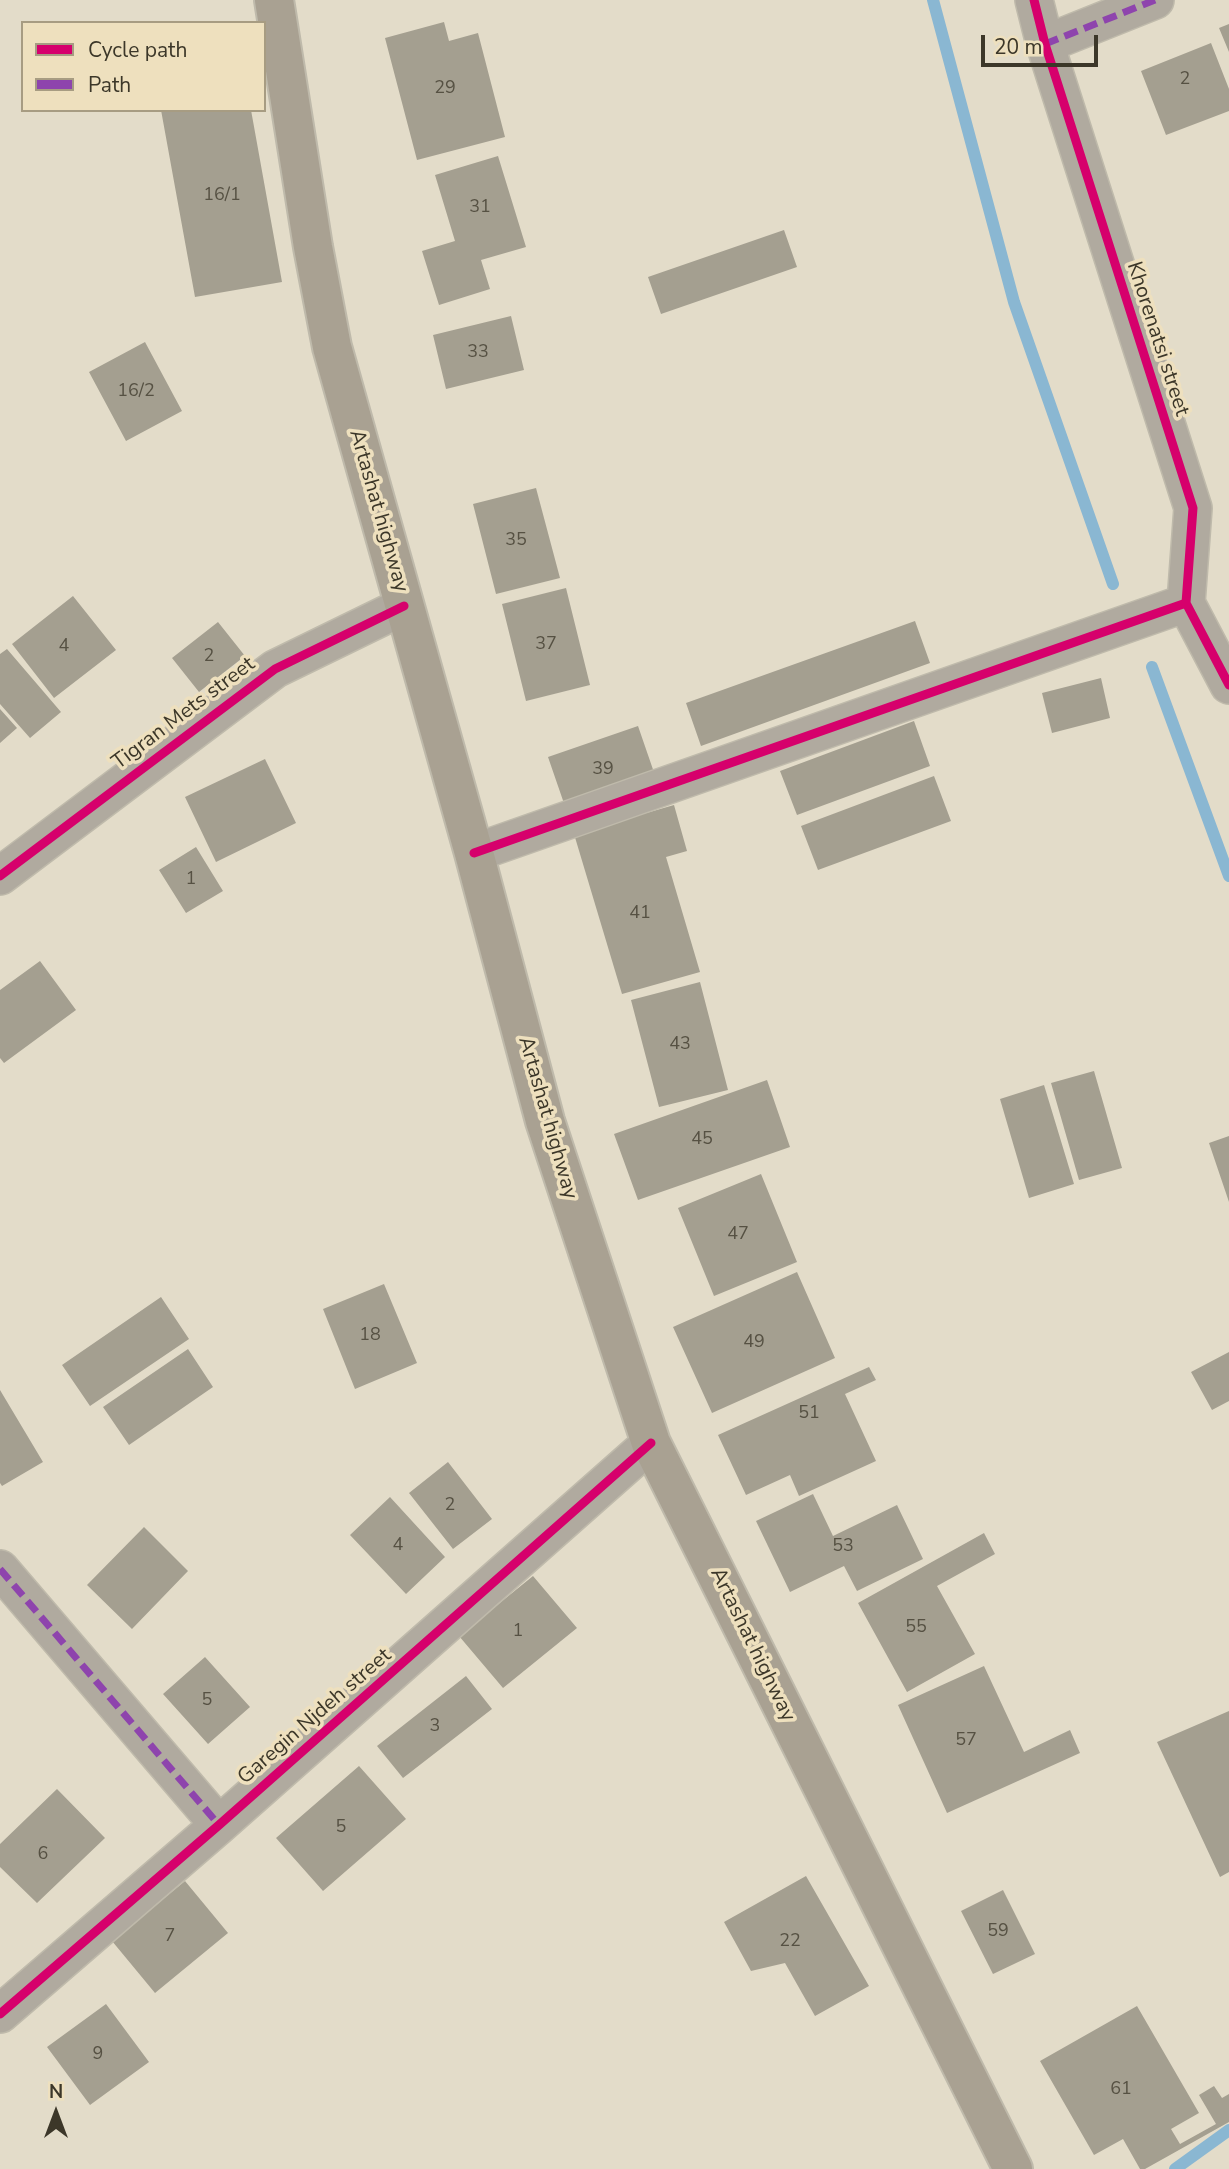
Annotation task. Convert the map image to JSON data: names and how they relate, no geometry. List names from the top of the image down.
{
  "streets": {
    "main road": ["Artashat highway"],
    "street": ["Khorenatsi street", "Tigran Mets street", "Garegin Njdeh street"]
  },
  "crossings": [
    ["Artashat highway", "Tigran Mets street"],
    ["Artashat highway", "Garegin Njdeh street"]
  ],
  "house_numbers": [
    "2",
    "29",
    "16/1",
    "31",
    "33",
    "16/2",
    "35",
    "37",
    "4",
    "2",
    "39",
    "1",
    "41",
    "43",
    "45",
    "47",
    "18",
    "49",
    "51",
    "2",
    "4",
    "53",
    "55",
    "1",
    "5",
    "3",
    "57",
    "5",
    "6",
    "59",
    "7",
    "22",
    "9",
    "61"
  ],
  "legend": ["Cycle path", "Path"],
  "scale_bar": "20 m",
  "north": "top"
}
